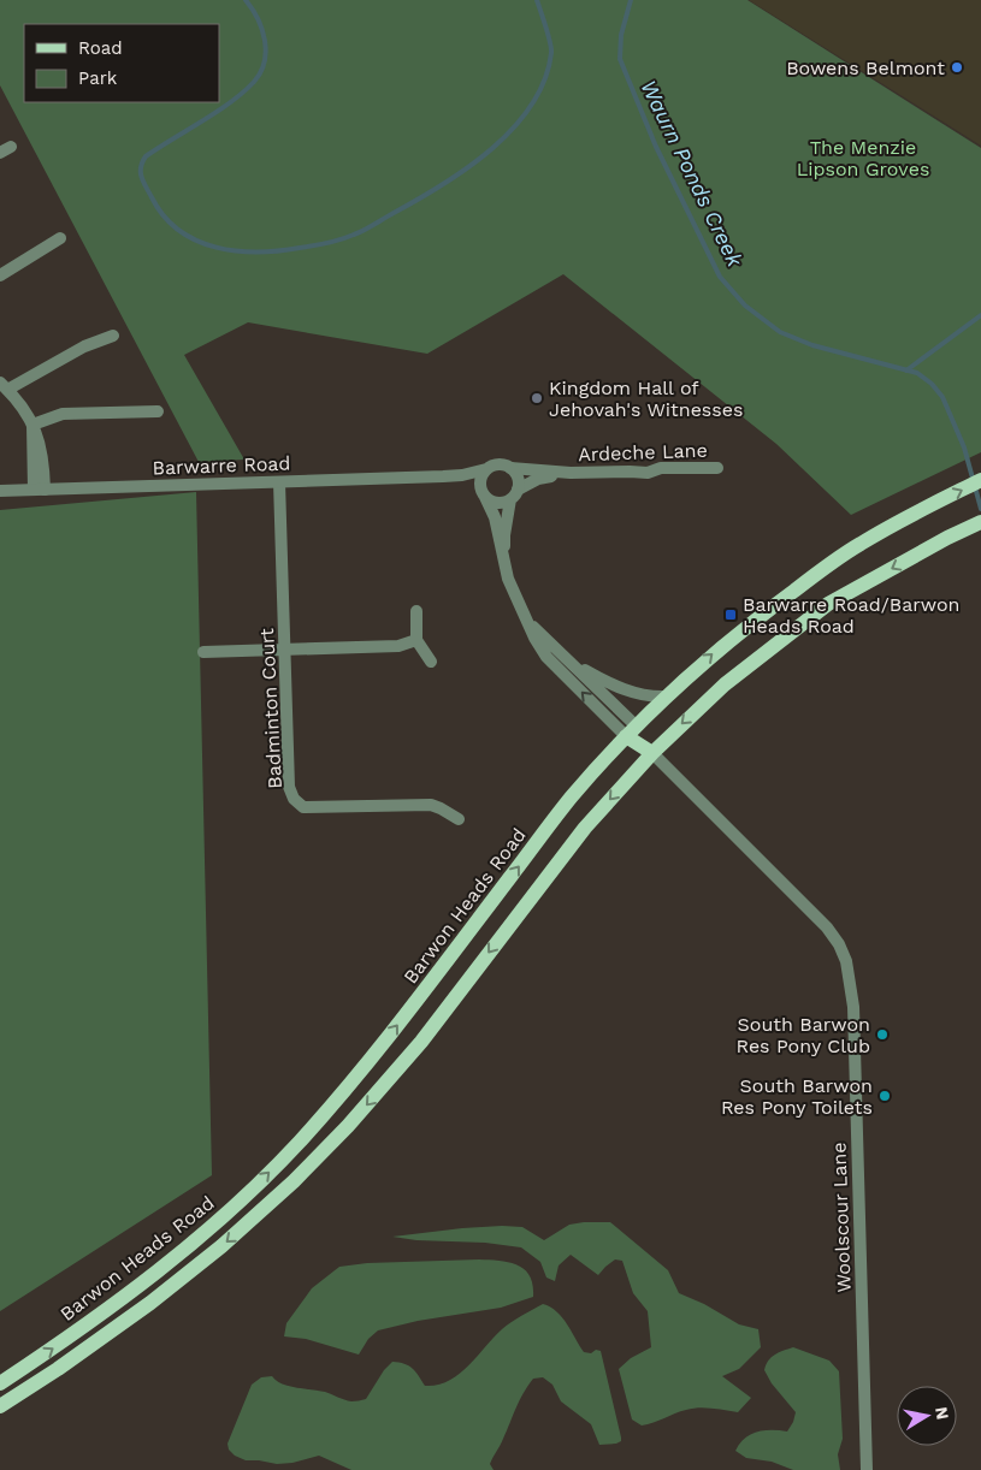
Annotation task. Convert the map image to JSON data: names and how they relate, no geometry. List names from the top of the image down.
{
  "streets": {
    "main road": ["Barwon Heads Road"],
    "street": [
      "Ardeche Lane",
      "Barwarre Road",
      "Badminton Court",
      "Woolscour Lane"
    ]
  },
  "crossings": [
    ["Ardeche Lane", "Barwarre Road"],
    ["Barwarre Road", "Badminton Court"],
    ["Barwon Heads Road", "Woolscour Lane"]
  ],
  "water": ["Waurn Ponds Creek"],
  "parks": ["The Menzie Lipson Groves"],
  "places": {
    "other": [
      "Bowens Belmont",
      "Kingdom Hall of Jehovah's Witnesses",
      "South Barwon Res Pony Club",
      "South Barwon Res Pony Toilets"
    ],
    "transit": ["Barwarre Road/Barwon Heads Road"]
  },
  "legend": ["Road", "Park"],
  "north": "right"
}
